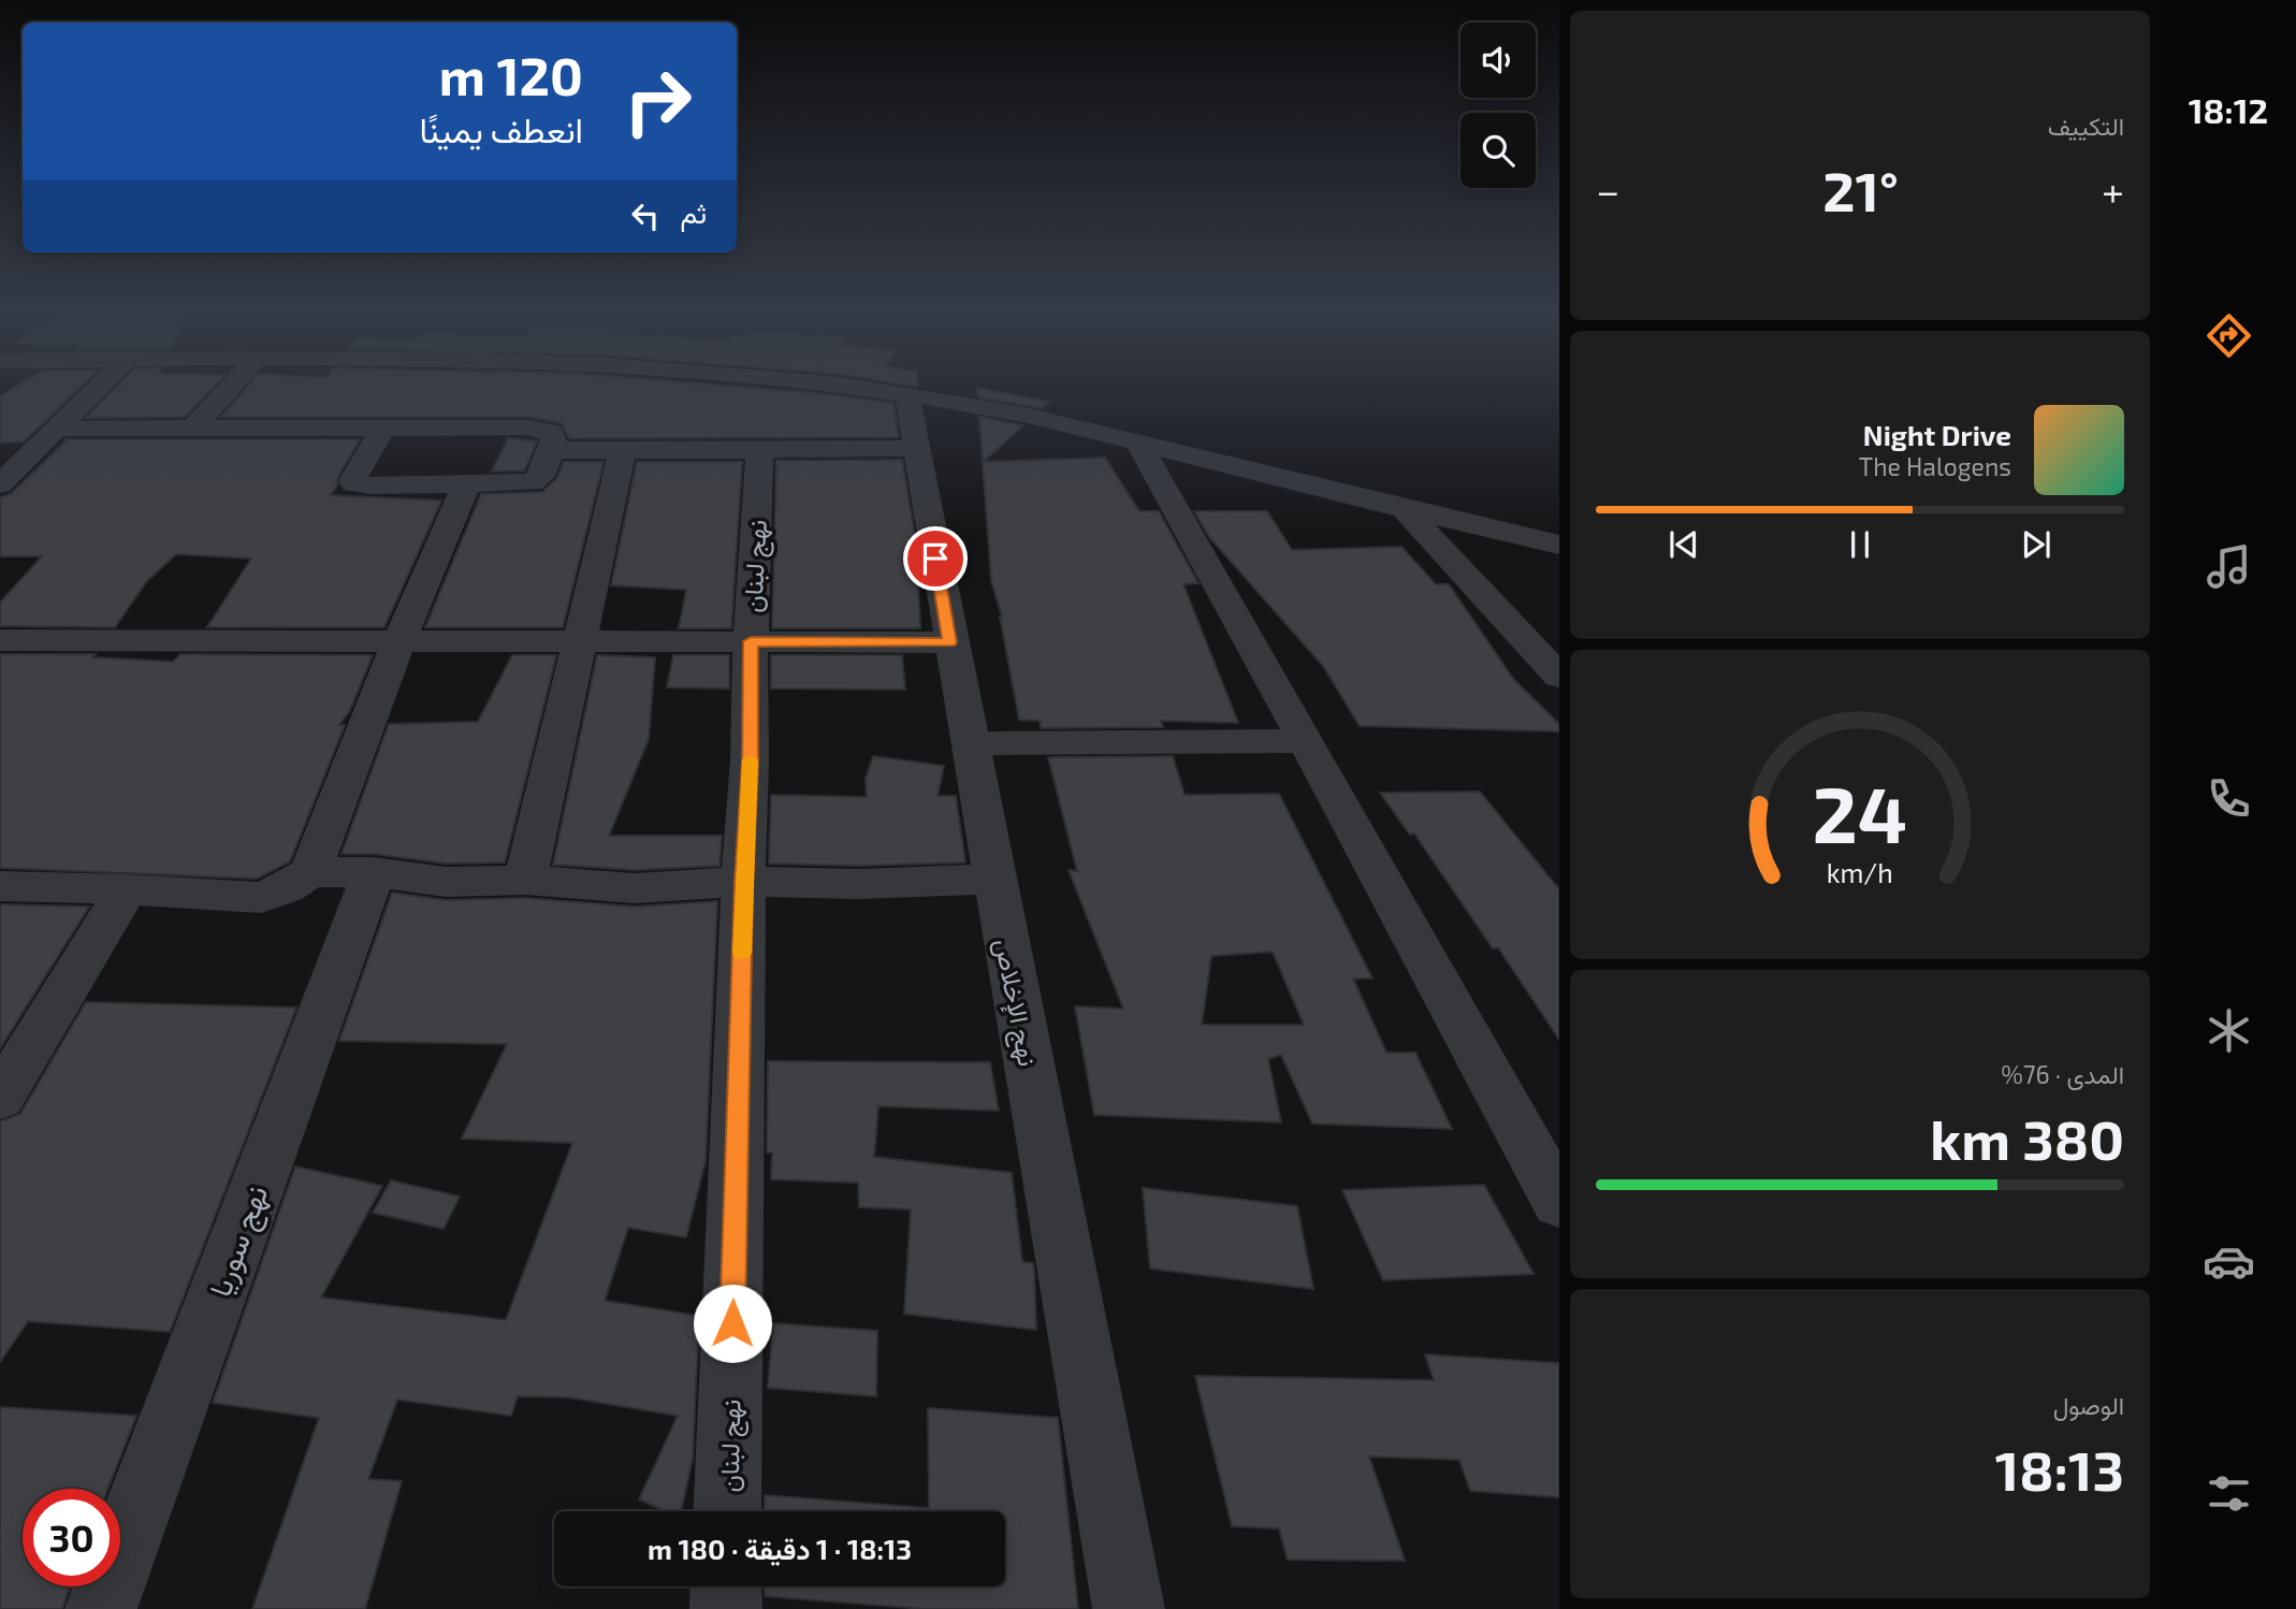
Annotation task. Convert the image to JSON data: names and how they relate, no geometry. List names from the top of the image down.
{
  "streets": {
    "street": ["نهج لبنان", "نهج الإخلاص", "نهج سوريا"]
  },
  "page": {
    "tabs": "18:12",
    "tile": [
      "التكييف",
      ["المدى · 76%", "380 km"],
      ["الوصول", "18:13"]
    ],
    "turn": ["120 m", "انعطف يمينًا"],
    "heat": ["−", "21°", "+"],
    "then": "ثم",
    "song": ["Night Drive", "The Halogens"],
    "limit": "30",
    "trip": "18:13 · 1 دقيقة · 180 m",
    "gauge": ["24", "km/h"]
  }
}
